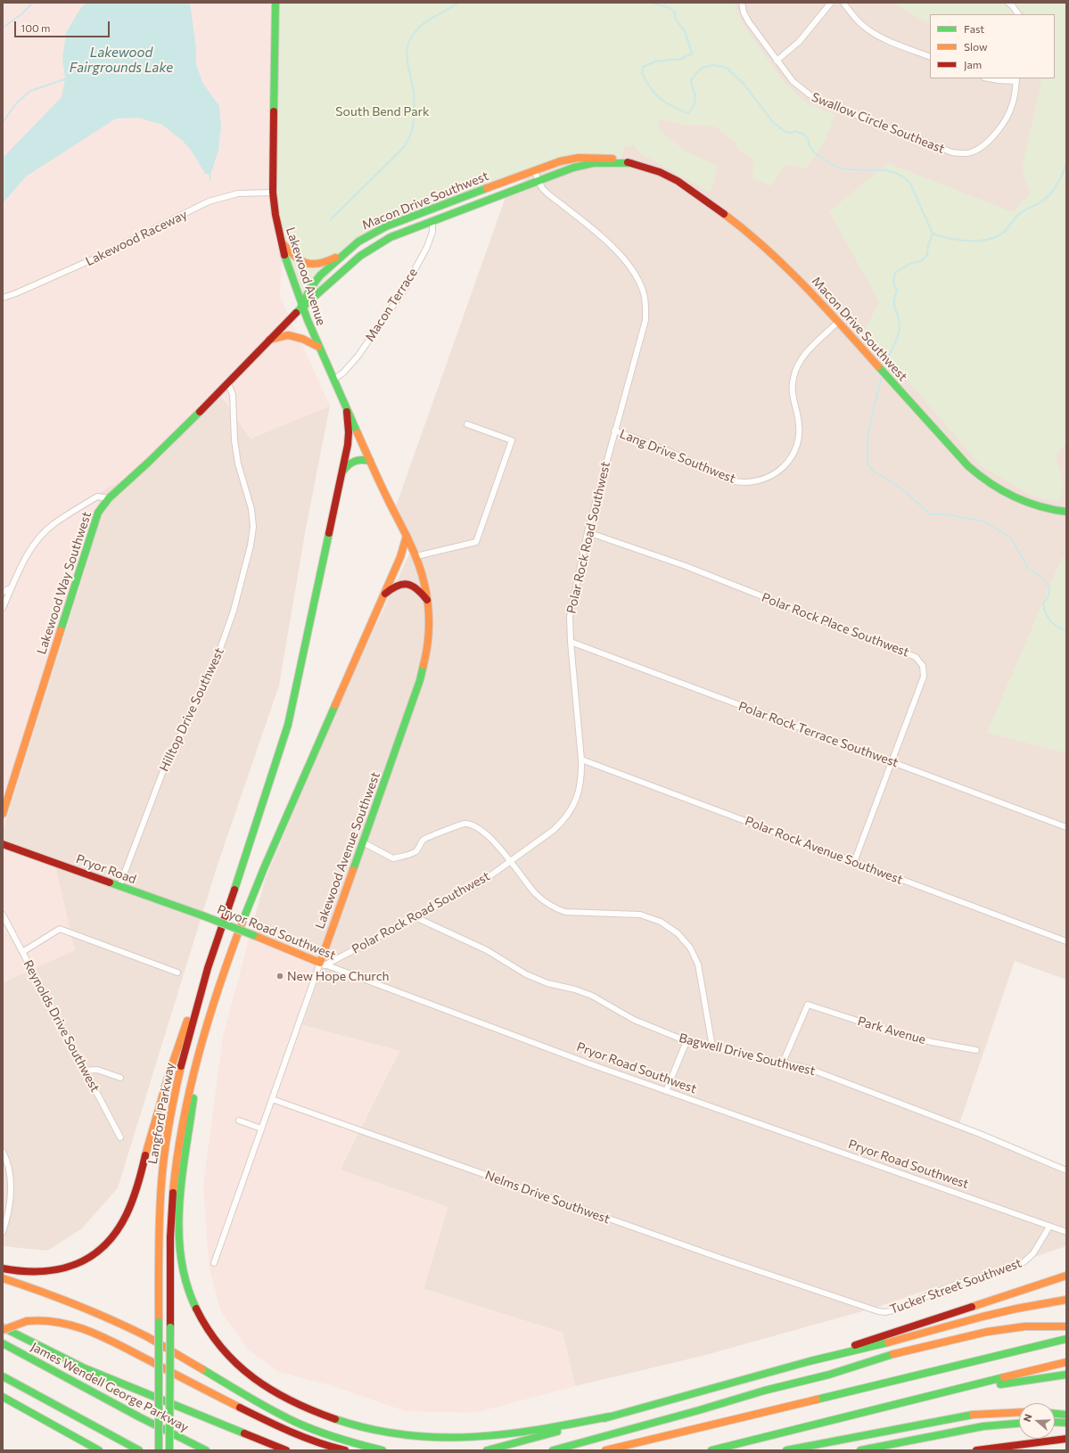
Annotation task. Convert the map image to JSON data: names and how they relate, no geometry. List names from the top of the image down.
{
  "streets": {
    "main road": [
      "Macon Drive Southwest",
      "Lakewood Avenue",
      "Lakewood Way Southwest",
      "Lakewood Avenue Southwest",
      "Pryor Road",
      "Pryor Road Southwest",
      "Langford Parkway",
      "James Wendell George Parkway"
    ],
    "street": [
      "Swallow Circle Southeast",
      "Lakewood Raceway",
      "Macon Terrace",
      "Lang Drive Southwest",
      "Polar Rock Road Southwest",
      "Polar Rock Place Southwest",
      "Hilltop Drive Southwest",
      "Polar Rock Terrace Southwest",
      "Polar Rock Avenue Southwest",
      "Reynolds Drive Southwest",
      "Park Avenue",
      "Bagwell Drive Southwest",
      "Nelms Drive Southwest",
      "Tucker Street Southwest"
    ]
  },
  "crossings": [
    ["Macon Drive Southwest", "Lakewood Avenue"],
    ["Macon Drive Southwest", "Macon Terrace"],
    ["Macon Drive Southwest", "Lang Drive Southwest"],
    ["Macon Drive Southwest", "Polar Rock Road Southwest"],
    ["Macon Drive Southwest", "Lakewood Way Southwest"],
    ["Lakewood Raceway", "Lakewood Avenue"],
    ["Lakewood Avenue", "Macon Terrace"],
    ["Lakewood Avenue", "Lakewood Way Southwest"],
    ["Lakewood Avenue", "Lakewood Avenue Southwest"],
    ["Lakewood Avenue", "Langford Parkway"],
    ["Lang Drive Southwest", "Polar Rock Road Southwest"],
    ["Polar Rock Road Southwest", "Polar Rock Place Southwest"],
    ["Polar Rock Road Southwest", "Polar Rock Terrace Southwest"],
    ["Polar Rock Road Southwest", "Lakewood Avenue Southwest"],
    ["Polar Rock Road Southwest", "Polar Rock Avenue Southwest"],
    ["Polar Rock Road Southwest", "Pryor Road Southwest"],
    ["Polar Rock Road Southwest", "Bagwell Drive Southwest"],
    ["Lakewood Way Southwest", "Hilltop Drive Southwest"],
    ["Polar Rock Place Southwest", "Polar Rock Terrace Southwest"],
    ["Polar Rock Place Southwest", "Polar Rock Avenue Southwest"],
    ["Hilltop Drive Southwest", "Pryor Road"],
    ["Lakewood Avenue Southwest", "Pryor Road Southwest"],
    ["Lakewood Avenue Southwest", "Langford Parkway"],
    ["Lakewood Avenue Southwest", "Nelms Drive Southwest"],
    ["Pryor Road", "Pryor Road Southwest"],
    ["Pryor Road Southwest", "Tucker Street Southwest"],
    ["Park Avenue", "Bagwell Drive Southwest"],
    ["Nelms Drive Southwest", "Tucker Street Southwest"]
  ],
  "water": ["Lakewood Fairgrounds Lake"],
  "parks": ["South Bend Park"],
  "places": ["New Hope Church"],
  "legend": ["Fast", "Slow", "Jam"],
  "scale_bar": "100 m",
  "north": "left"
}
